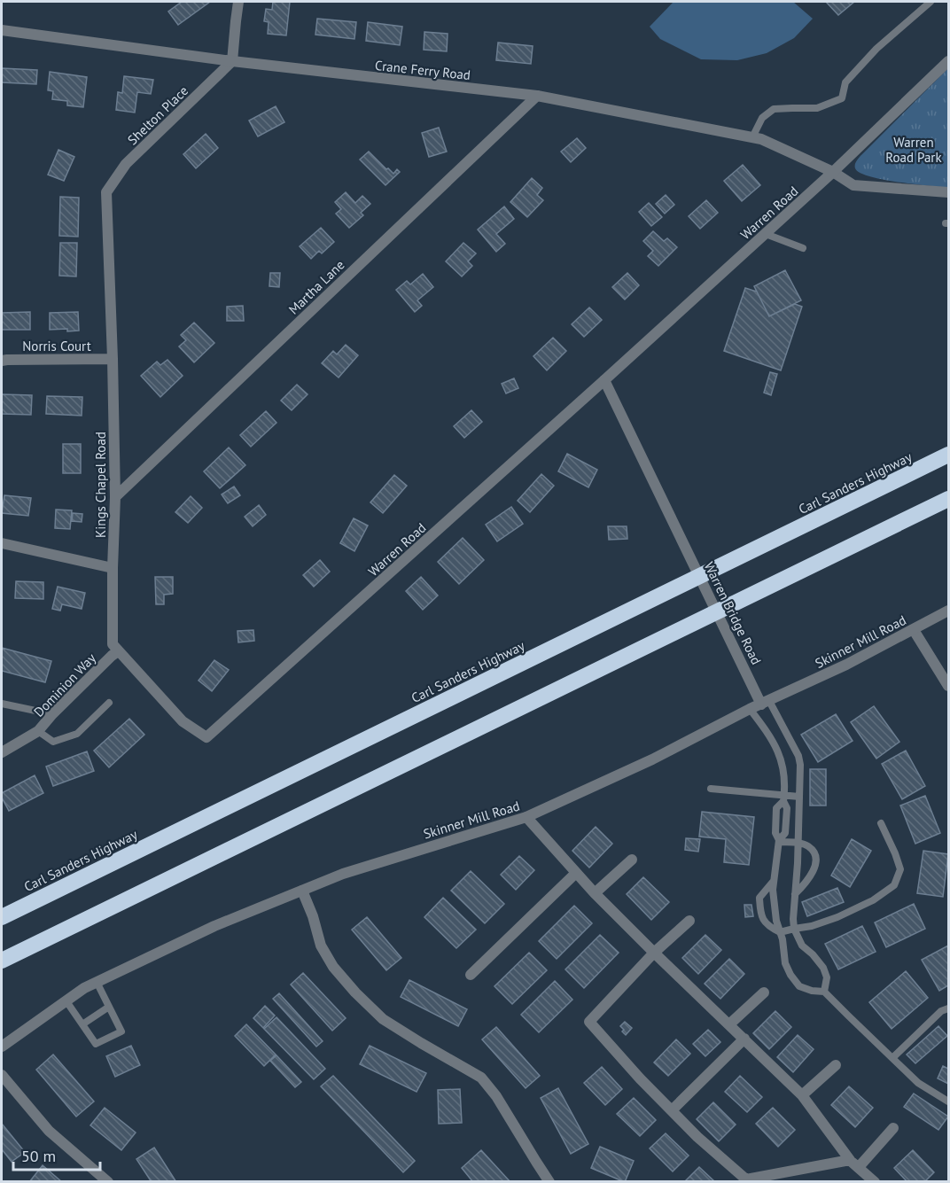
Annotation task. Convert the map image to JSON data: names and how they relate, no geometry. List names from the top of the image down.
{
  "streets": {
    "highway": ["Carl Sanders Highway"],
    "street": [
      "Crane Ferry Road",
      "Shelton Place",
      "Warren Road",
      "Martha Lane",
      "Norris Court",
      "Kings Chapel Road",
      "Warren Bridge Road",
      "Skinner Mill Road",
      "Dominion Way"
    ]
  },
  "crossings": [
    ["Crane Ferry Road", "Shelton Place"],
    ["Crane Ferry Road", "Warren Road"],
    ["Crane Ferry Road", "Martha Lane"],
    ["Shelton Place", "Kings Chapel Road"],
    ["Warren Road", "Kings Chapel Road"],
    ["Warren Road", "Warren Bridge Road"],
    ["Warren Road", "Dominion Way"],
    ["Martha Lane", "Kings Chapel Road"],
    ["Norris Court", "Kings Chapel Road"],
    ["Kings Chapel Road", "Dominion Way"],
    ["Warren Bridge Road", "Skinner Mill Road"]
  ],
  "parks": ["Warren Road Park"],
  "scale_bar": "50 m"
}
